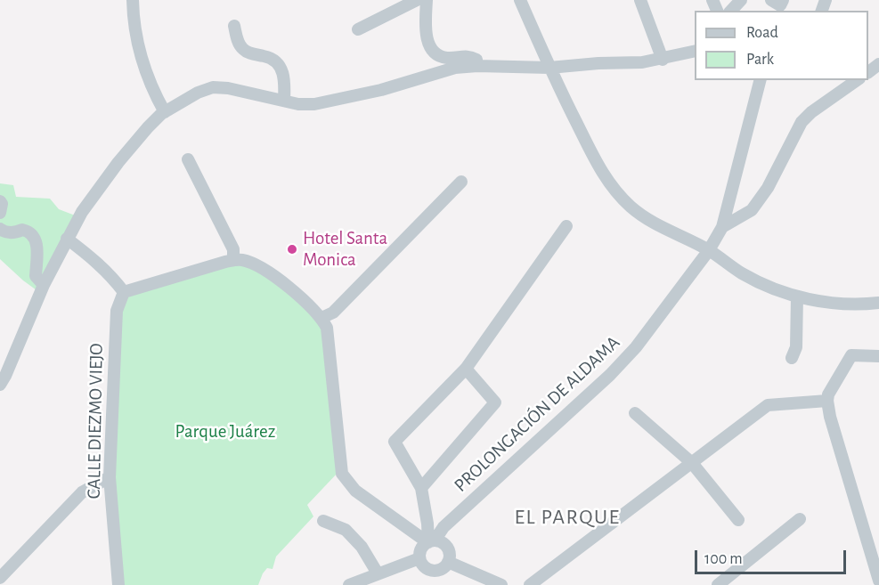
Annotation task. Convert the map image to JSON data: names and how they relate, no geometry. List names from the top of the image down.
{
  "streets": {
    "street": ["PROLONGACIÓN DE ALDAMA", "CALLE DIEZMO VIEJO"]
  },
  "districts": ["EL PARQUE"],
  "parks": ["Parque Juárez"],
  "places": ["Hotel Santa Monica"],
  "legend": ["Road", "Park"],
  "scale_bar": "100 m"
}
